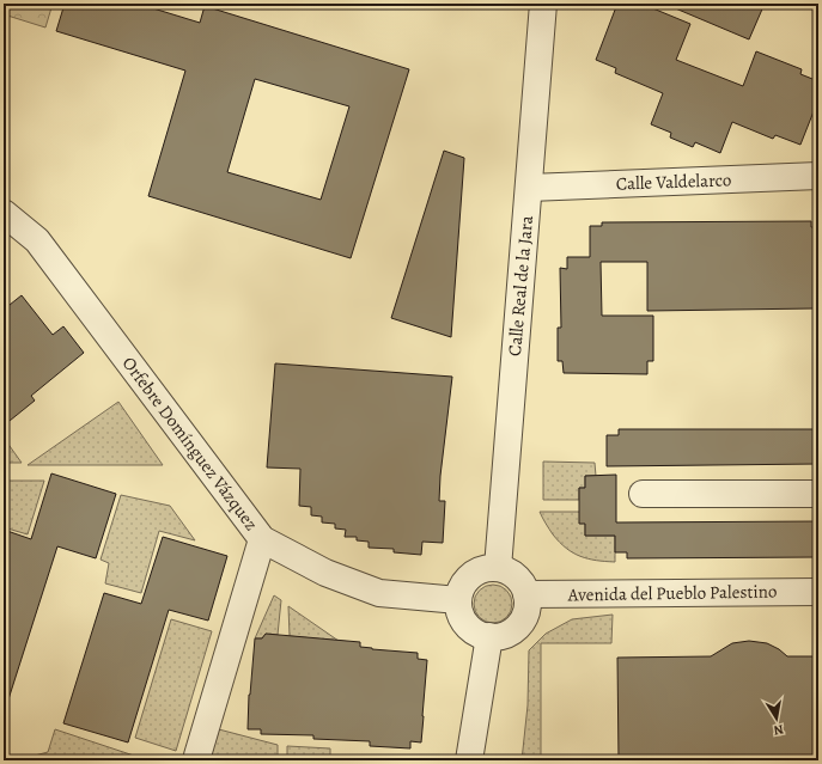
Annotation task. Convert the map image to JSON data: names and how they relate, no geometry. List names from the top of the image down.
{
  "streets": {
    "street": [
      "Calle Valdelarco",
      "Calle Real de la Jara",
      "Orfebre Domínguez Vázquez",
      "Avenida del Pueblo Palestino"
    ]
  },
  "crossings": [
    ["Calle Valdelarco", "Calle Real de la Jara"],
    ["Calle Real de la Jara", "Orfebre Domínguez Vázquez"],
    ["Calle Real de la Jara", "Avenida del Pueblo Palestino"],
    ["Orfebre Domínguez Vázquez", "Avenida del Pueblo Palestino"]
  ],
  "north": "bottom"
}
